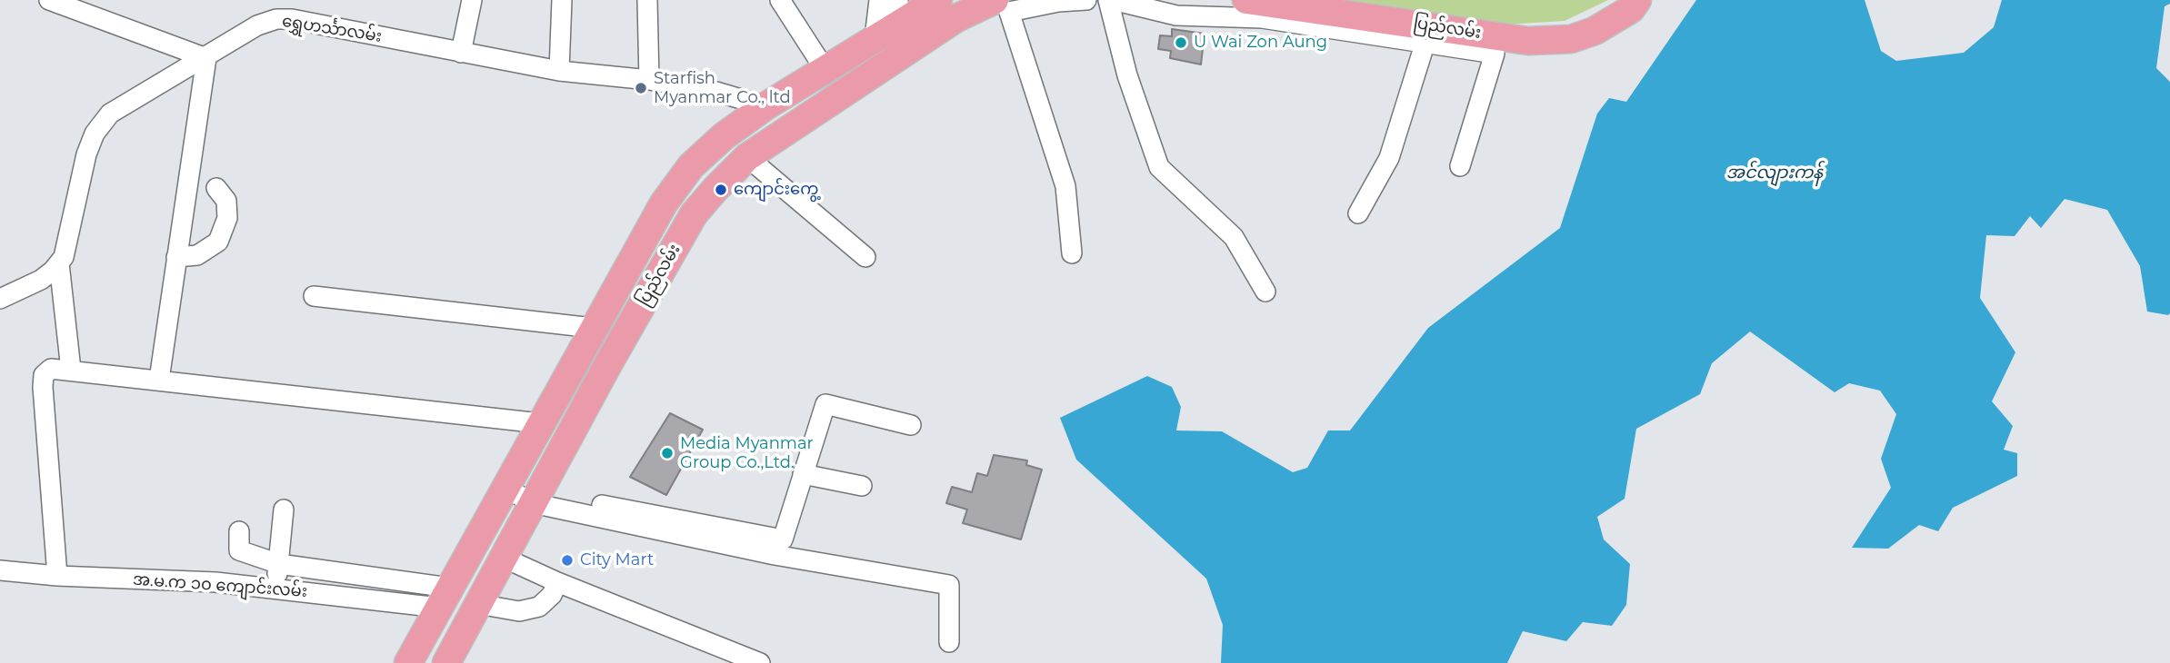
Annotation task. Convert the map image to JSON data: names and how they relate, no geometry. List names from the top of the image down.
{
  "streets": {
    "highway": ["ပြည်လမ်း"],
    "street": ["ရွှေဟင်္သာလမ်း", "အ.မ.က ၁၀ ကျောင်းလမ်း"]
  },
  "crossings": [
    ["ပြည်လမ်း", "ရွှေဟင်္သာလမ်း"],
    ["ပြည်လမ်း", "အ.မ.က ၁၀ ကျောင်းလမ်း"]
  ],
  "water": ["အင်လျားကန်"],
  "places": [
    "U Wai Zon Aung",
    "Starfish Myanmar Co., ltd",
    "ကျောင်းကွေ့",
    "Media Myanmar Group Co.,Ltd.",
    "City Mart"
  ]
}
